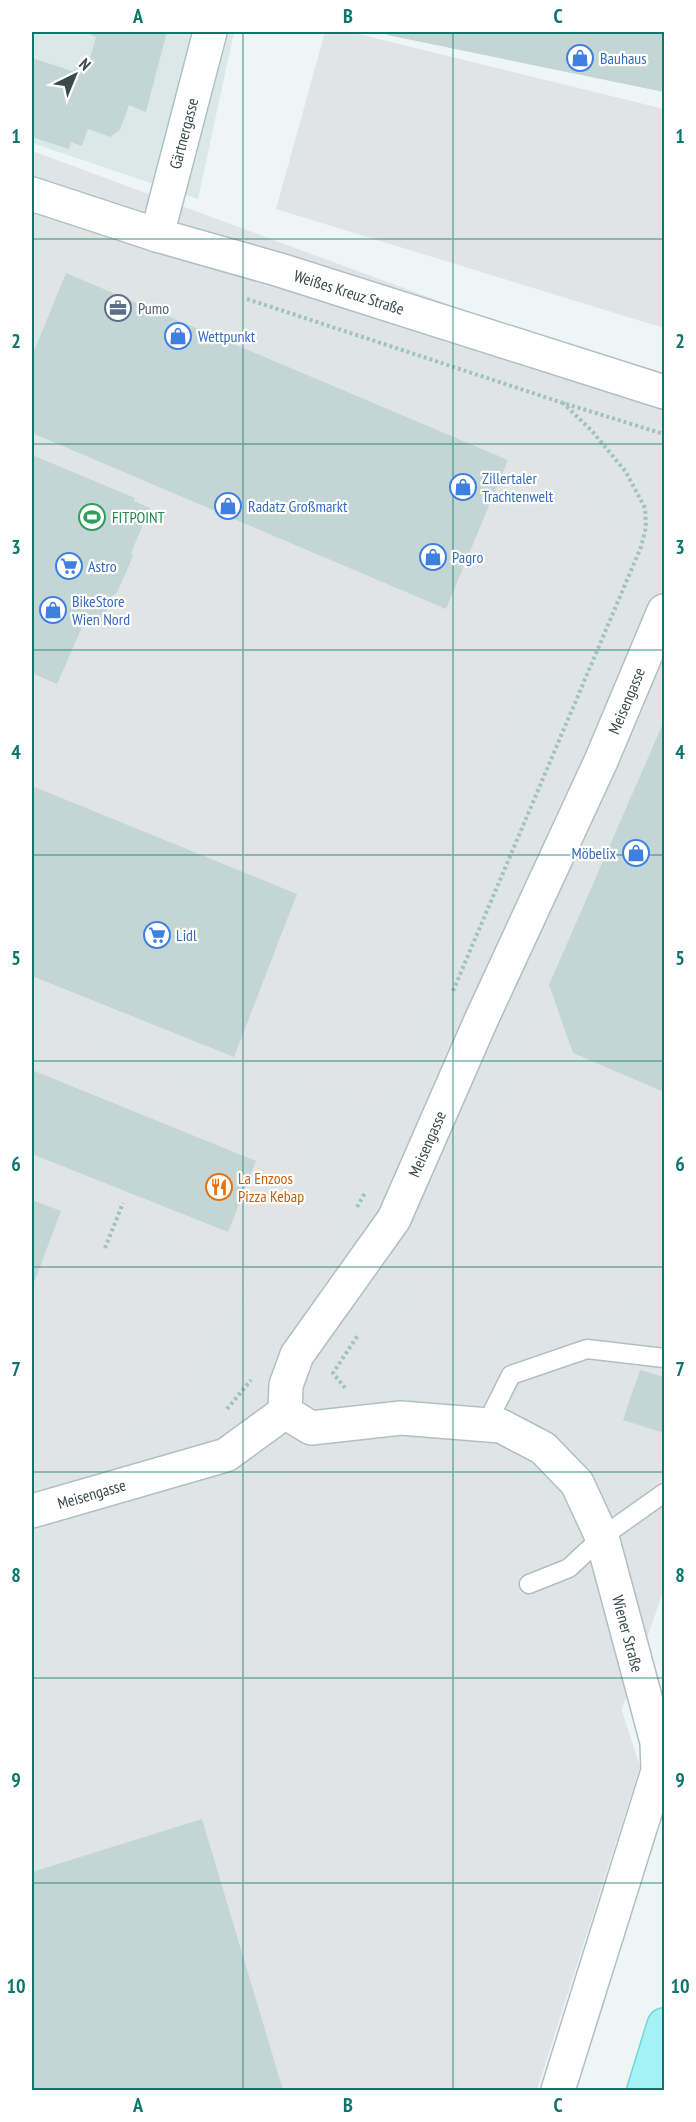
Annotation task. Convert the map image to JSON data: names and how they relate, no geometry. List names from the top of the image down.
{
  "streets": {
    "street": [
      "Gärtnergasse",
      "Weißes Kreuz Straße",
      "Meisengasse",
      "Wiener Straße"
    ]
  },
  "crossings": [
    ["Gärtnergasse", "Weißes Kreuz Straße"],
    ["Meisengasse", "Wiener Straße"]
  ],
  "places": {
    "shop": [
      "Bauhaus",
      "Wettpunkt",
      "Zillertaler Trachtenwelt",
      "Radatz Großmarkt",
      "Pagro",
      "BikeStore Wien Nord",
      "Möbelix"
    ],
    "office": ["Pumo"],
    "sports": ["FITPOINT"],
    "supermarket": ["Astro", "Lidl"],
    "restaurant": ["La Enzoos Pizza Kebap"]
  },
  "north": "top right",
  "grid": {
    "columns": ["A", "B", "C"],
    "rows": [
      "1",
      "2",
      "3",
      "4",
      "5",
      "6",
      "7",
      "8",
      "9",
      "10"
    ]
  }
}
